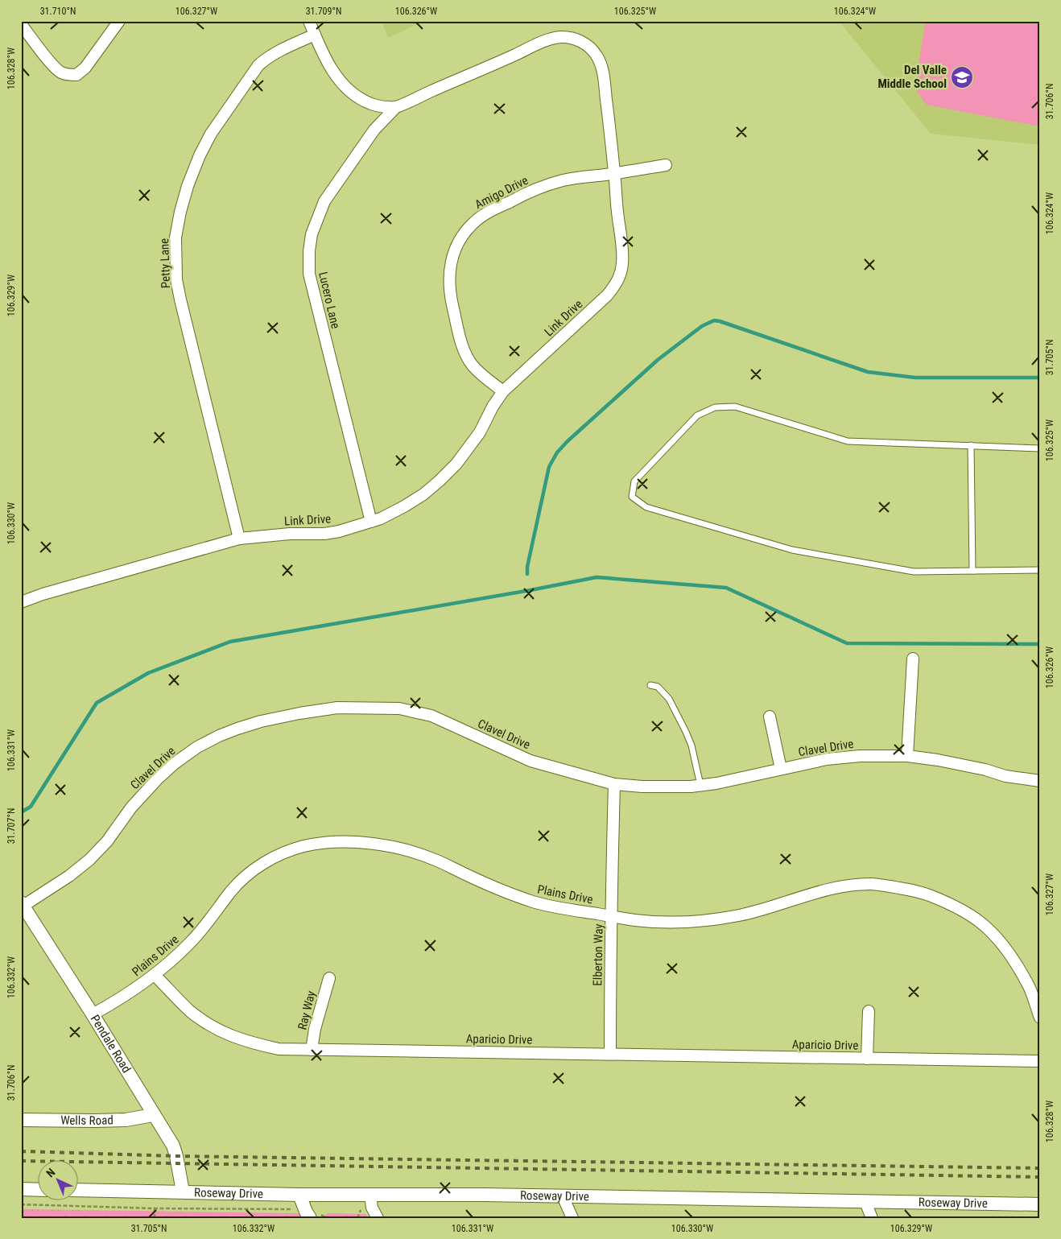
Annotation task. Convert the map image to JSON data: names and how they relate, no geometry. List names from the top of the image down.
{
  "streets": {
    "street": [
      "Amigo Drive",
      "Petty Lane",
      "Lucero Lane",
      "Link Drive",
      "Clavel Drive",
      "Plains Drive",
      "Elberton Way",
      "Ray Way",
      "Aparicio Drive",
      "Pendale Road",
      "Wells Road",
      "Roseway Drive"
    ]
  },
  "crossings": [
    ["Amigo Drive", "Link Drive"],
    ["Petty Lane", "Link Drive"],
    ["Lucero Lane", "Link Drive"],
    ["Clavel Drive", "Elberton Way"],
    ["Clavel Drive", "Pendale Road"],
    ["Plains Drive", "Elberton Way"],
    ["Plains Drive", "Aparicio Drive"],
    ["Plains Drive", "Pendale Road"],
    ["Elberton Way", "Aparicio Drive"],
    ["Ray Way", "Aparicio Drive"],
    ["Pendale Road", "Wells Road"],
    ["Pendale Road", "Roseway Drive"]
  ],
  "places": {
    "school or university": ["Del Valle Middle School"]
  },
  "north": "top left",
  "coordinates": [
    "31.710°N",
    "106.327°W",
    "31.709°N",
    "106.326°W",
    "106.325°W",
    "106.324°W",
    "106.328°W",
    "31.706°N",
    "106.329°W",
    "31.705°N",
    "106.330°W",
    "106.331°W",
    "31.707°N",
    "106.332°W"
  ]
}
